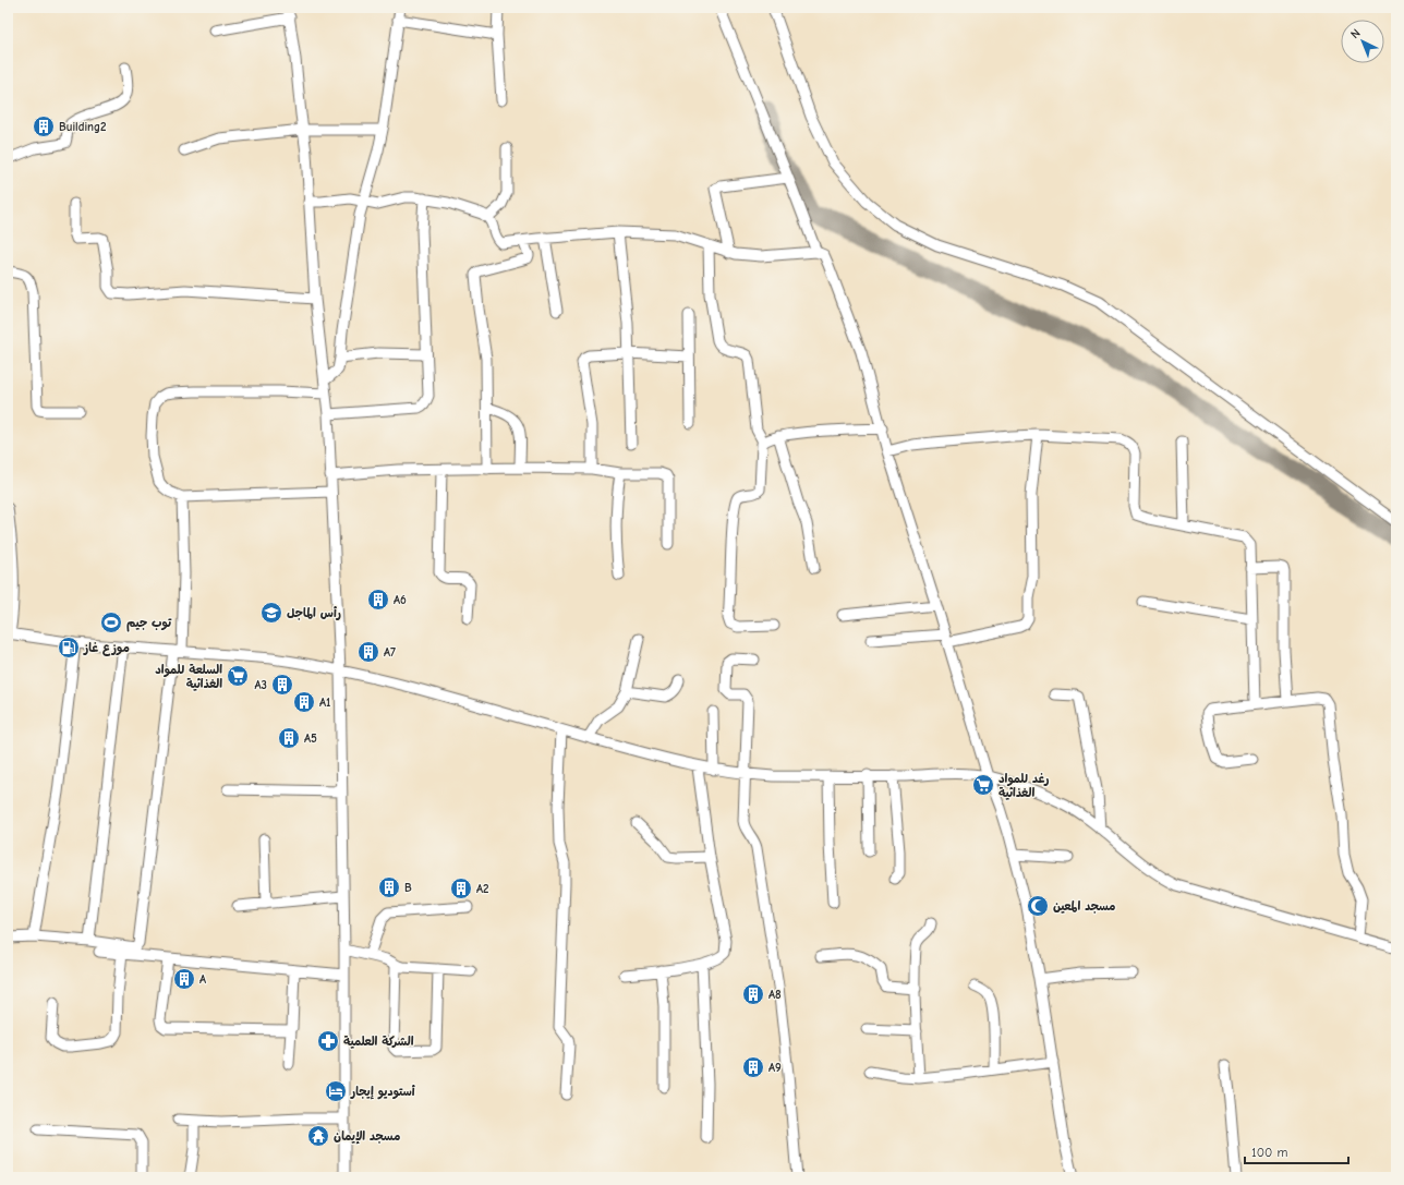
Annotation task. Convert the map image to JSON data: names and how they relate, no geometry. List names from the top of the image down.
{
  "places": {
    "building": [
      "Building2",
      "A6",
      "A7",
      "A3",
      "A1",
      "A5",
      "B",
      "A2",
      "A",
      "A8",
      "A9"
    ],
    "school or university": ["رأس الماجل"],
    "sports": ["توب جيم"],
    "fuel station": ["موزع غاز"],
    "supermarket": ["السلعة للمواد الغذائية", "رغد للمواد الغذائية"],
    "mosque": ["مسجد المعين"],
    "pharmacy": ["الشركة العلمية"],
    "hotel": ["أستوديو إيجار"],
    "temple": ["مسجد الإيمان"]
  },
  "scale_bar": "100 m",
  "north": "top left"
}
